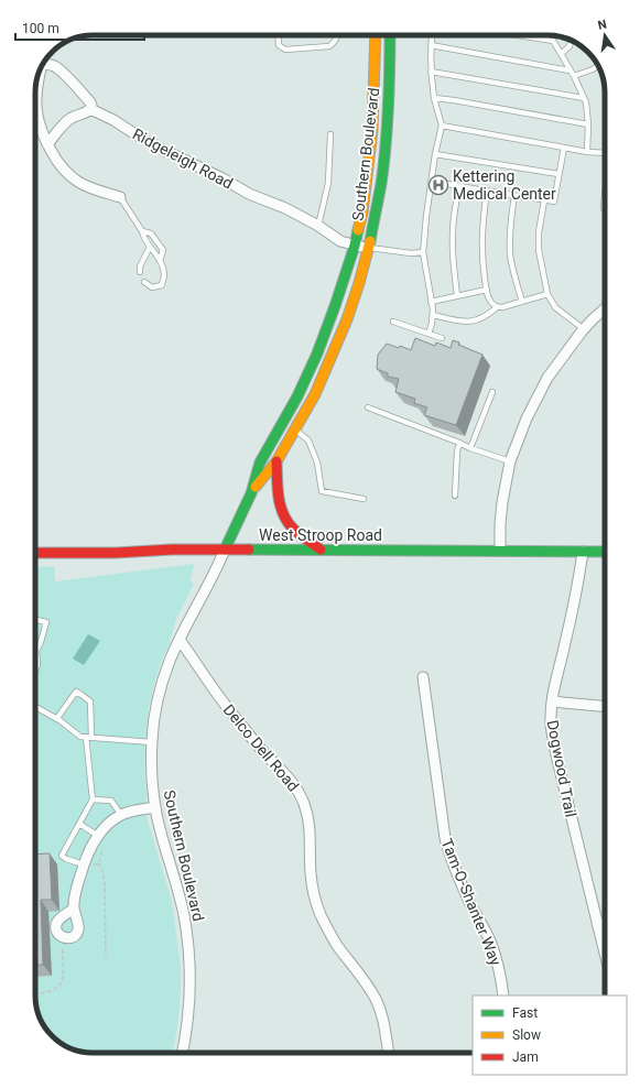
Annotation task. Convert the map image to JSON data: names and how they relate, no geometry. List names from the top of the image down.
{
  "streets": {
    "street": [
      "Southern Boulevard",
      "Ridgeleigh Road",
      "West Stroop Road",
      "Delco Dell Road",
      "Dogwood Trail",
      "Tam-O-Shanter Way"
    ]
  },
  "crossings": [
    ["Southern Boulevard", "Ridgeleigh Road"],
    ["Southern Boulevard", "West Stroop Road"],
    ["Southern Boulevard", "Delco Dell Road"],
    ["West Stroop Road", "Dogwood Trail"]
  ],
  "places": {
    "hospital": ["Kettering Medical Center"]
  },
  "legend": ["Fast", "Slow", "Jam"],
  "scale_bar": "100 m",
  "north": "top"
}
